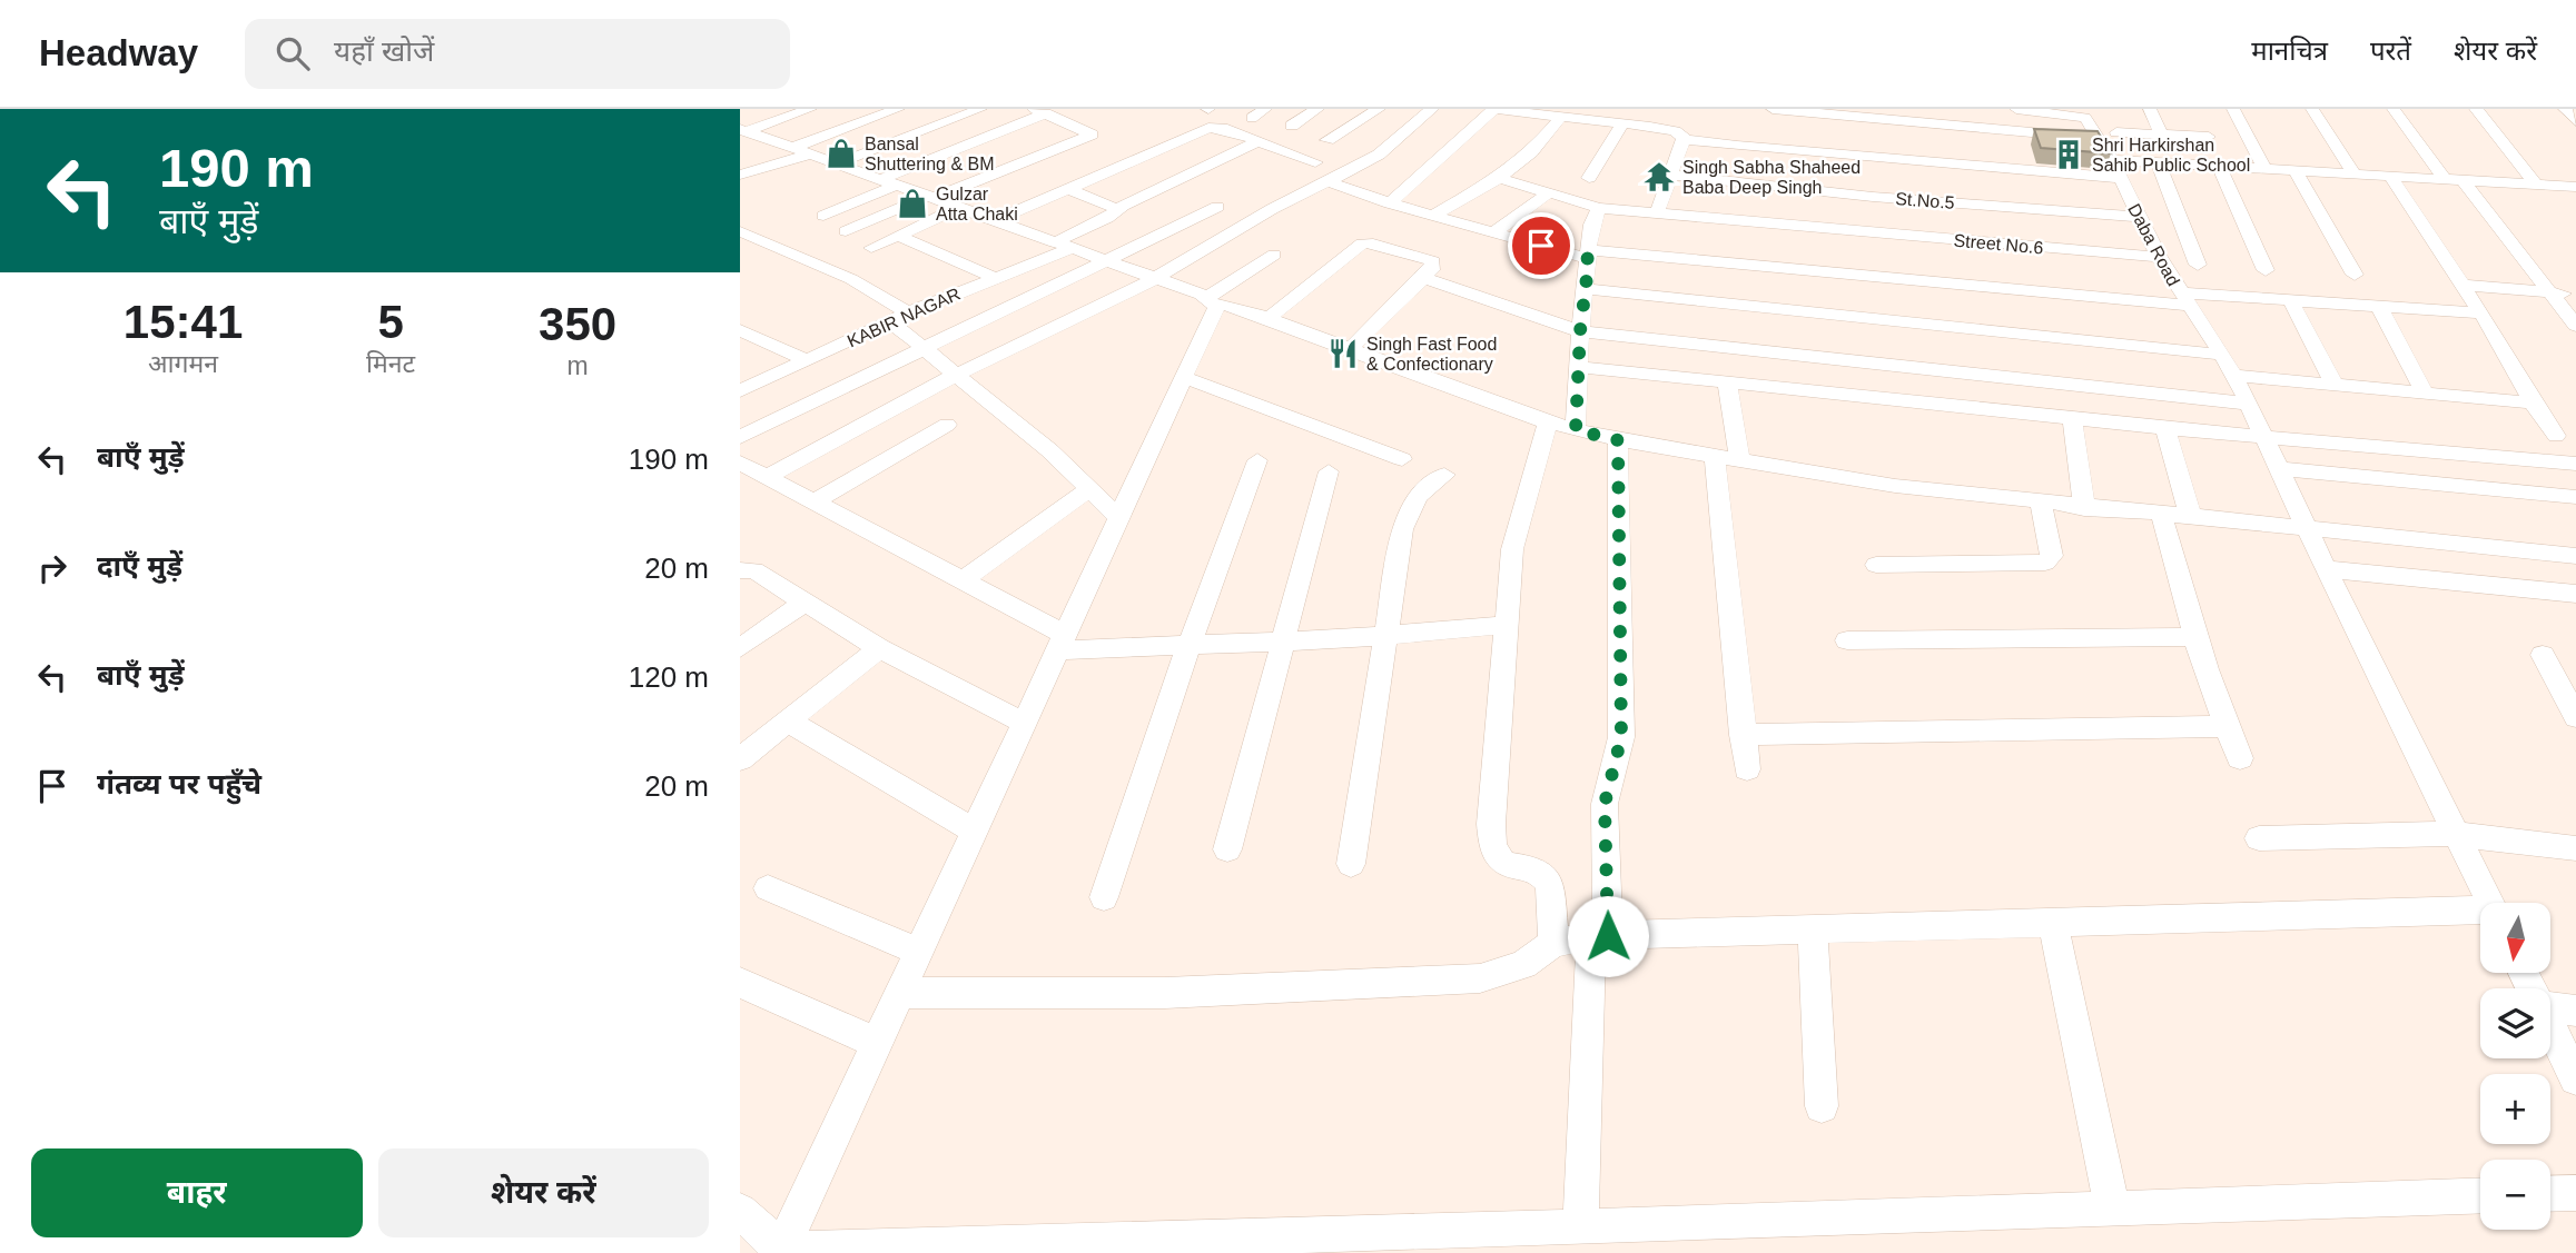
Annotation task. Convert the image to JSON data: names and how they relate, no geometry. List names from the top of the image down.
{
  "streets": {
    "street": [
      "St.No.5",
      "Street No.6",
      "Daba Road",
      "KABIR NAGAR"
    ]
  },
  "crossings": [
    ["St.No.5", "Street No.6"],
    ["St.No.5", "Daba Road"],
    ["Street No.6", "Daba Road"]
  ],
  "places": {
    "shop": ["Bansal Shuttering & BM", "Gulzar Atta Chaki"],
    "building": ["Shri Harkirshan Sahib Public School"],
    "temple": ["Singh Sabha Shaheed Baba Deep Singh"],
    "restaurant": ["Singh Fast Food & Confectionary"]
  },
  "north": "bottom",
  "page": {
    "header": "Headway",
    "search": "यहाँ खोजें",
    "nav": ["मानचित्र", "परतें", "शेयर करें"],
    "turn": ["190 m", "बाएँ मुड़ें"],
    "eta": [
      "15:41",
      "आगमन",
      "5",
      "मिनट",
      "350",
      "m"
    ],
    "list": [
      {
        "name": "बाएँ मुड़ें",
        "value": "190 m"
      },
      {
        "name": "दाएँ मुड़ें",
        "value": "20 m"
      },
      {
        "name": "बाएँ मुड़ें",
        "value": "120 m"
      },
      {
        "name": "गंतव्य पर पहुँचे",
        "value": "20 m"
      }
    ],
    "map_buttons": ["+", "−"],
    "buttons": ["बाहर", "शेयर करें"]
  }
}
